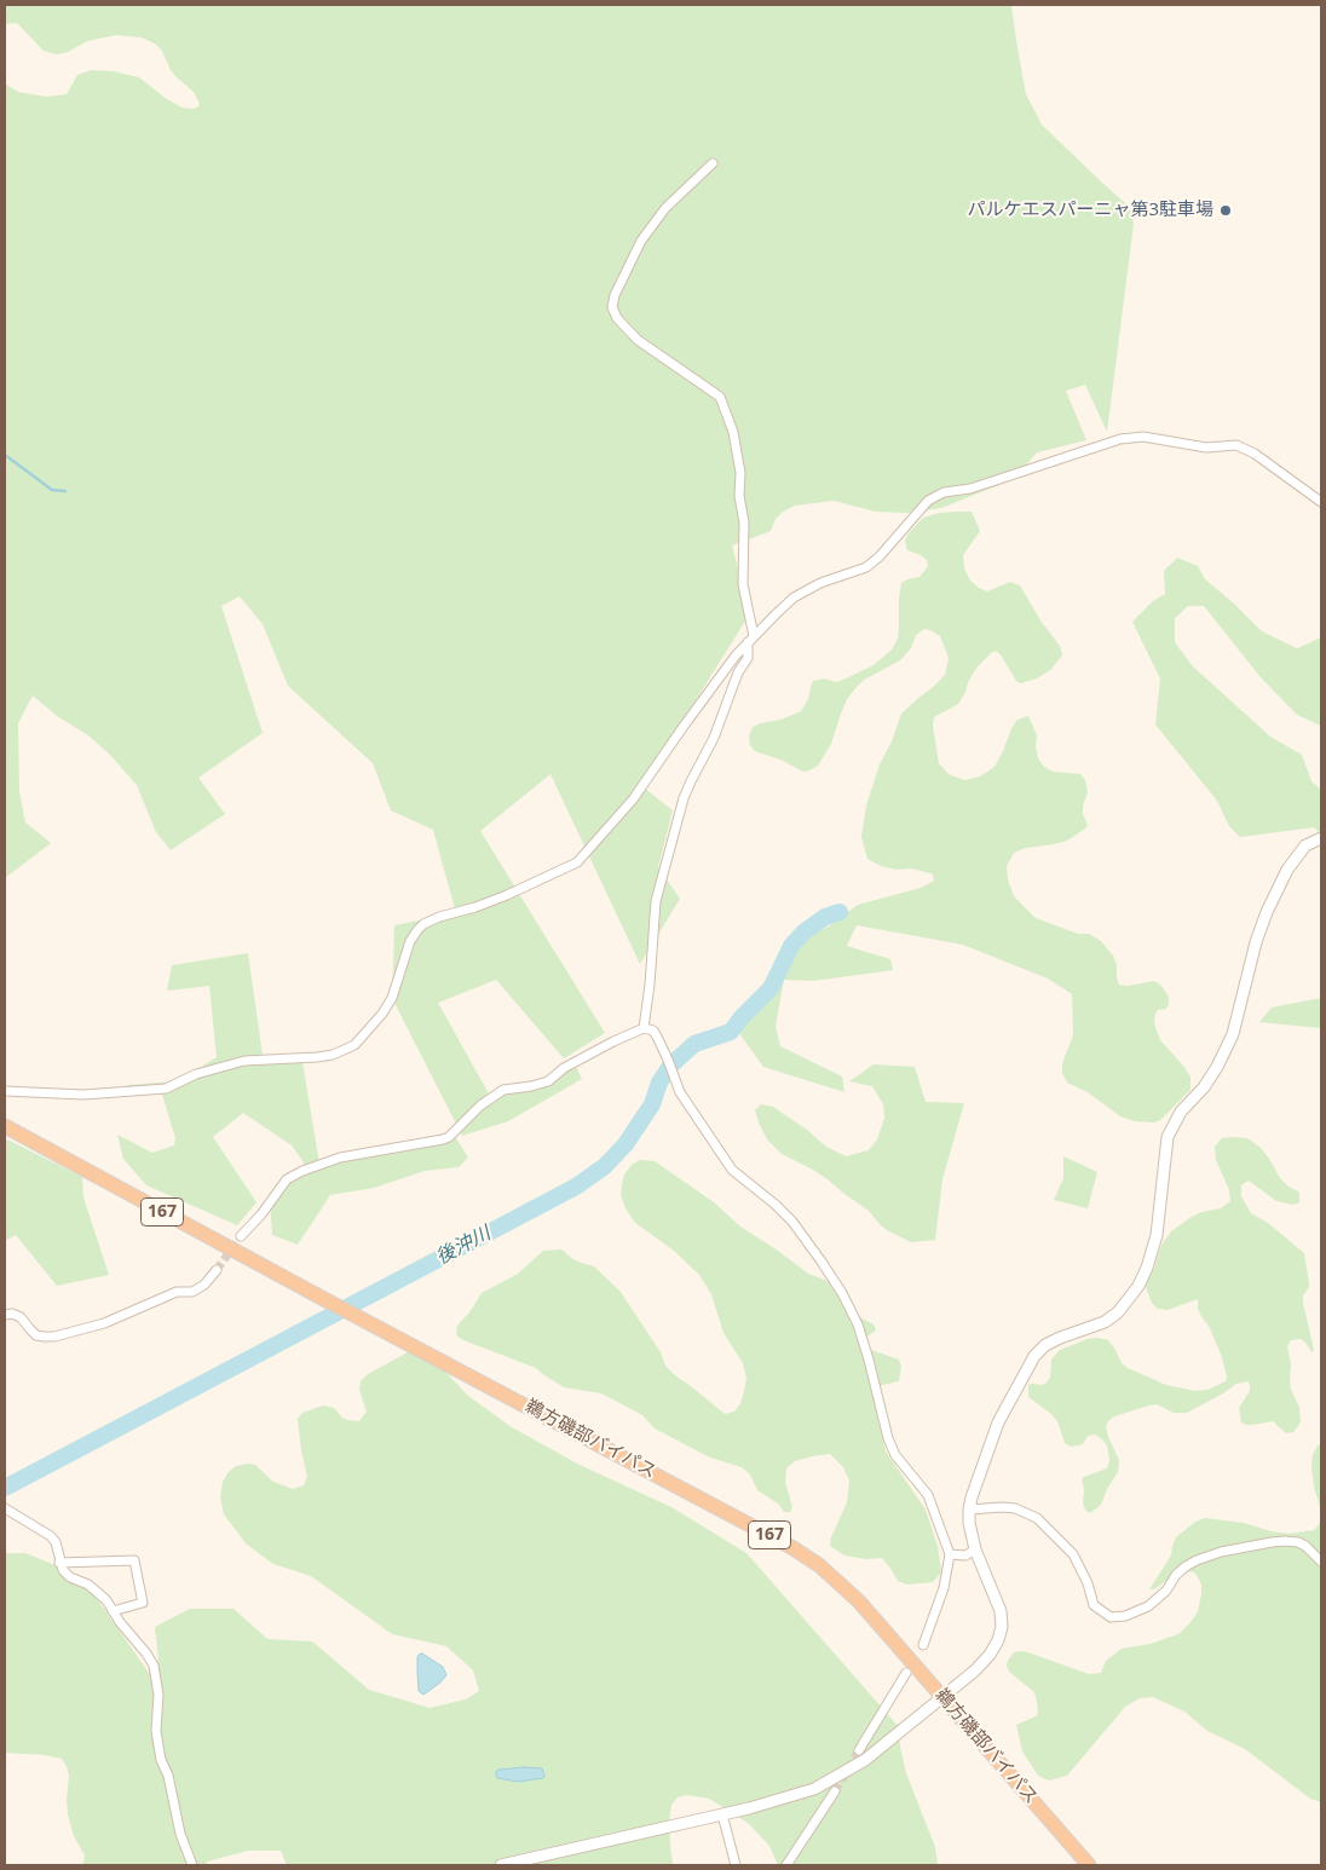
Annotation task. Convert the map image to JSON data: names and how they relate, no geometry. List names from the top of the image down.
{
  "streets": {
    "highway": ["167", "鵜方磯部バイパス"]
  },
  "water": ["後沖川"],
  "places": ["パルケエスパーニャ第3駐車場"]
}
